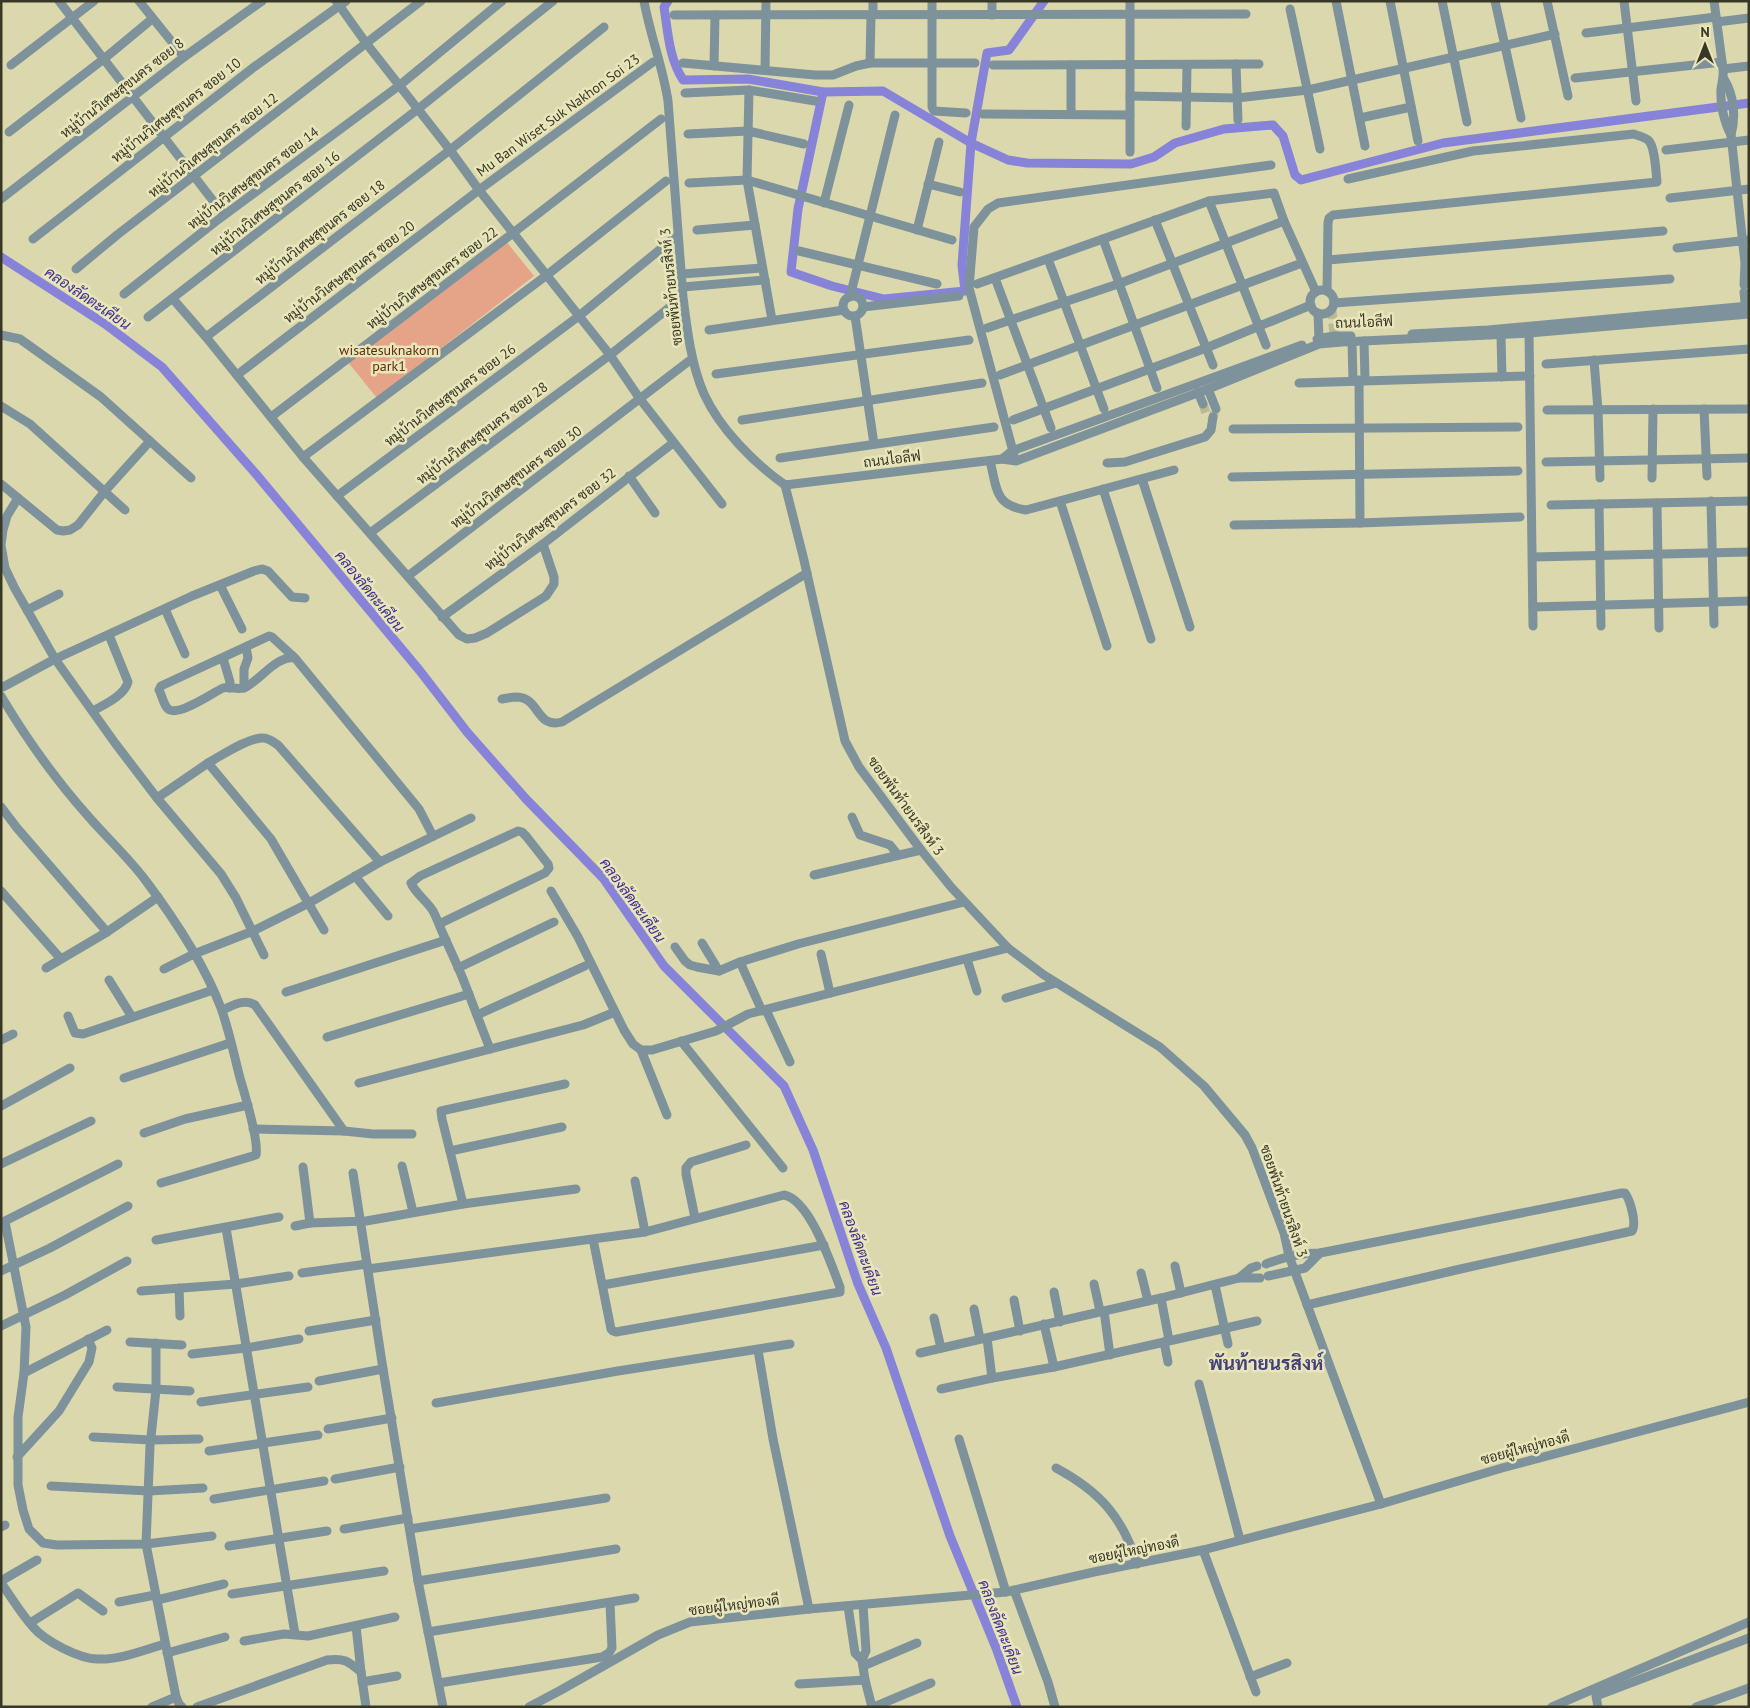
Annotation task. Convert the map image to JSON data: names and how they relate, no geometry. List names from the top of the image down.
{
  "streets": {
    "street": [
      "หมู่บ้านวิเศษสุขนคร ซอย 8",
      "หมู่บ้านวิเศษสุขนคร ซอย 10",
      "Mu Ban Wiset Suk Nakhon Soi 23",
      "หมู่บ้านวิเศษสุขนคร ซอย 12",
      "หมู่บ้านวิเศษสุขนคร ซอย 14",
      "หมู่บ้านวิเศษสุขนคร ซอย 16",
      "หมู่บ้านวิเศษสุขนคร ซอย 18",
      "หมู่บ้านวิเศษสุขนคร ซอย 20",
      "หมู่บ้านวิเศษสุขนคร ซอย 22",
      "ซอยพันท้ายนรสิงห์ 3",
      "ถนนไอลีฟ",
      "หมู่บ้านวิเศษสุขนคร ซอย 26",
      "หมู่บ้านวิเศษสุขนคร ซอย 28",
      "หมู่บ้านวิเศษสุขนคร ซอย 30",
      "หมู่บ้านวิเศษสุขนคร ซอย 32",
      "ซอยผู้ใหญ่ทองดี"
    ]
  },
  "crossings": [
    ["Mu Ban Wiset Suk Nakhon Soi 23", "หมู่บ้านวิเศษสุขนคร ซอย 20"],
    ["ซอยพันท้ายนรสิงห์ 3", "ถนนไอลีฟ"],
    ["ซอยพันท้ายนรสิงห์ 3", "ซอยผู้ใหญ่ทองดี"]
  ],
  "districts": ["พันท้ายนรสิงห์"],
  "water": ["คลองลัดตะเคียน"],
  "parks": ["wisatesuknakorn park1"],
  "north": "top"
}
